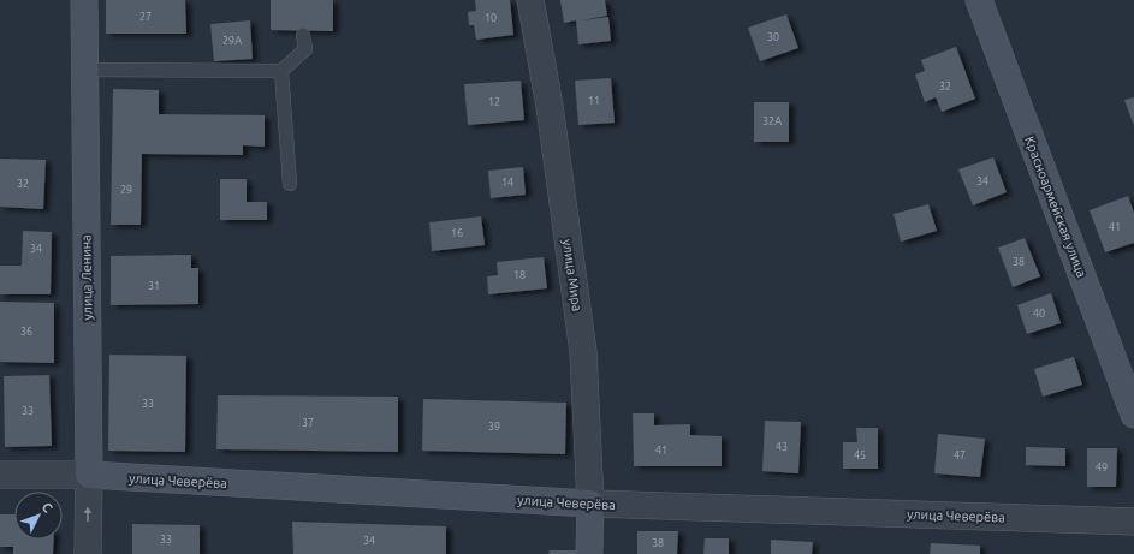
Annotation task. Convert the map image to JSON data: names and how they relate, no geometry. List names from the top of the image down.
{
  "streets": {
    "main road": [
      "Красноармейская улица",
      "улица Мира",
      "улица Ленина",
      "улица Чеверёва"
    ]
  },
  "crossings": [
    ["улица Мира", "улица Чеверёва"],
    ["улица Ленина", "улица Чеверёва"]
  ],
  "house_numbers": [
    "27",
    "10",
    "30",
    "29А",
    "32",
    "11",
    "12",
    "32А",
    "34",
    "14",
    "32",
    "29",
    "41",
    "16",
    "34",
    "38",
    "18",
    "31",
    "40",
    "36",
    "33",
    "33",
    "37",
    "39",
    "43",
    "41",
    "45",
    "47",
    "49",
    "33",
    "34",
    "38"
  ],
  "north": "top right"
}
